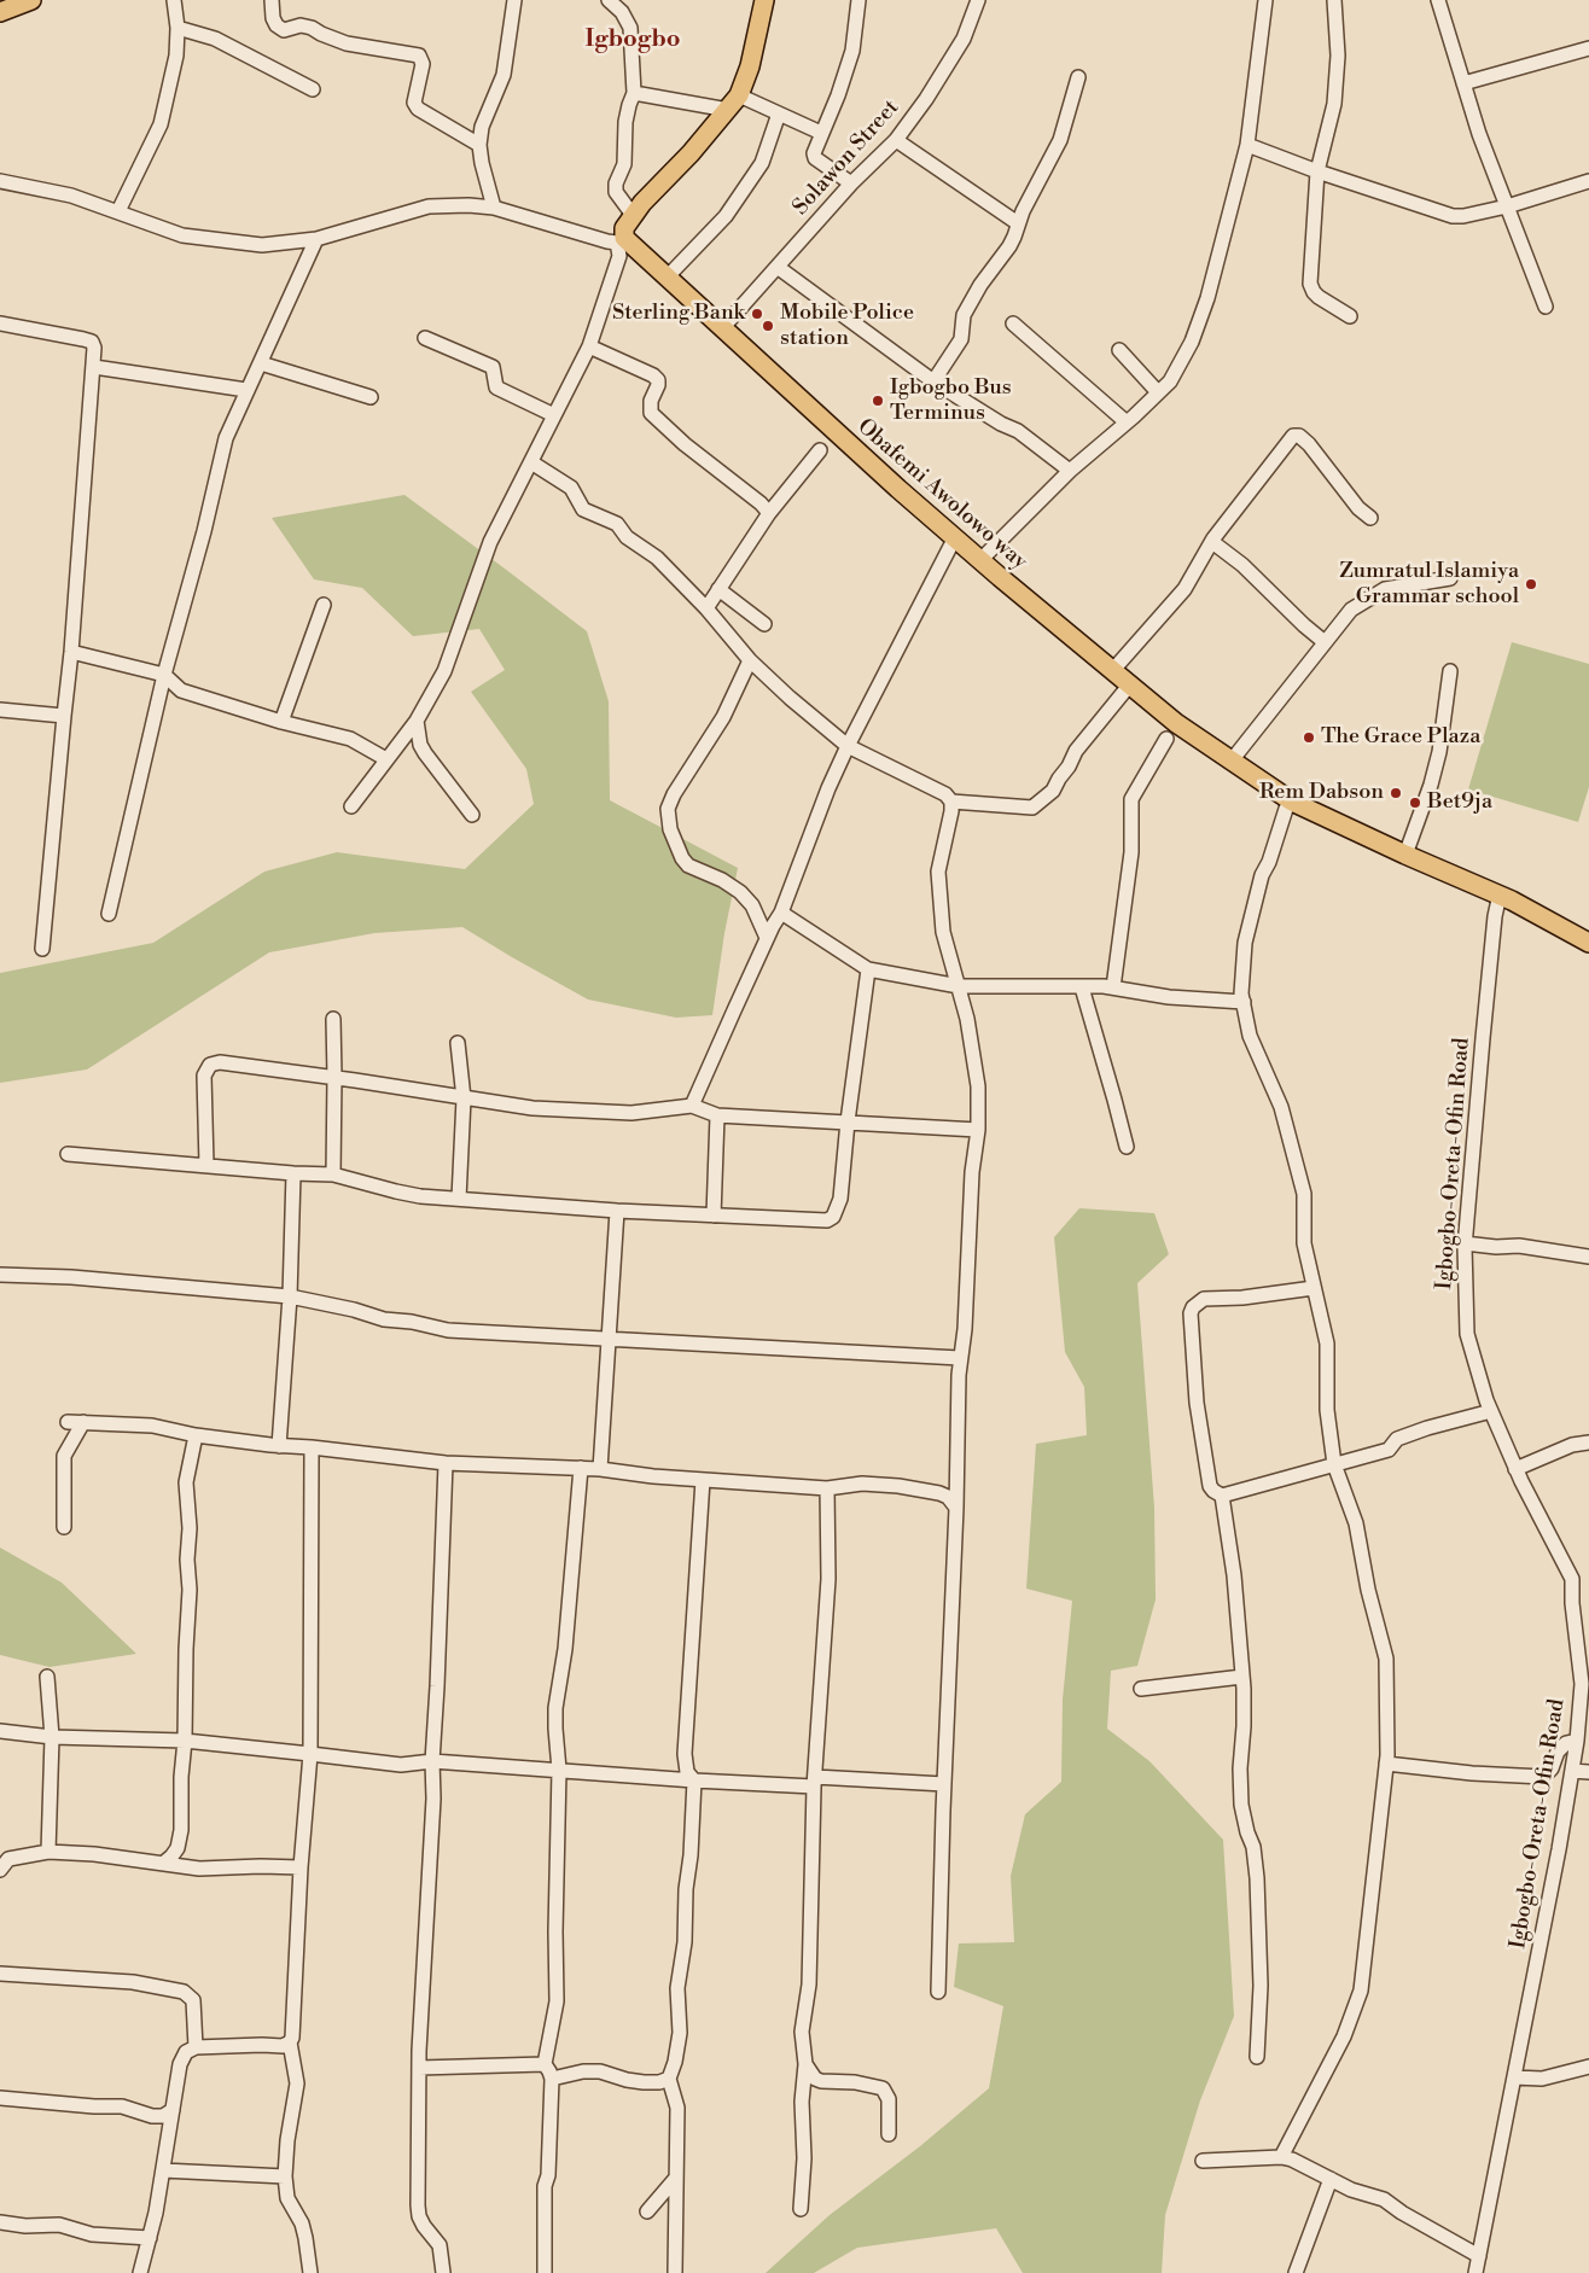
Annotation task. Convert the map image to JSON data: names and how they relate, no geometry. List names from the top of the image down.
{
  "streets": {
    "main road": ["Obafemi Awolowo way"],
    "street": ["Solawon Street", "Igbogbo-Oreta-Ofin Road"]
  },
  "crossings": [
    ["Solawon Street", "Obafemi Awolowo way"],
    ["Obafemi Awolowo way", "Igbogbo-Oreta-Ofin Road"]
  ],
  "districts": ["Igbogbo"],
  "places": [
    "Sterling Bank",
    "Mobile Police station",
    "Igbogbo Bus Terminus",
    "Zumratul Islamiya Grammar school",
    "The Grace Plaza",
    "Rem Dabson",
    "Bet9ja"
  ]
}
